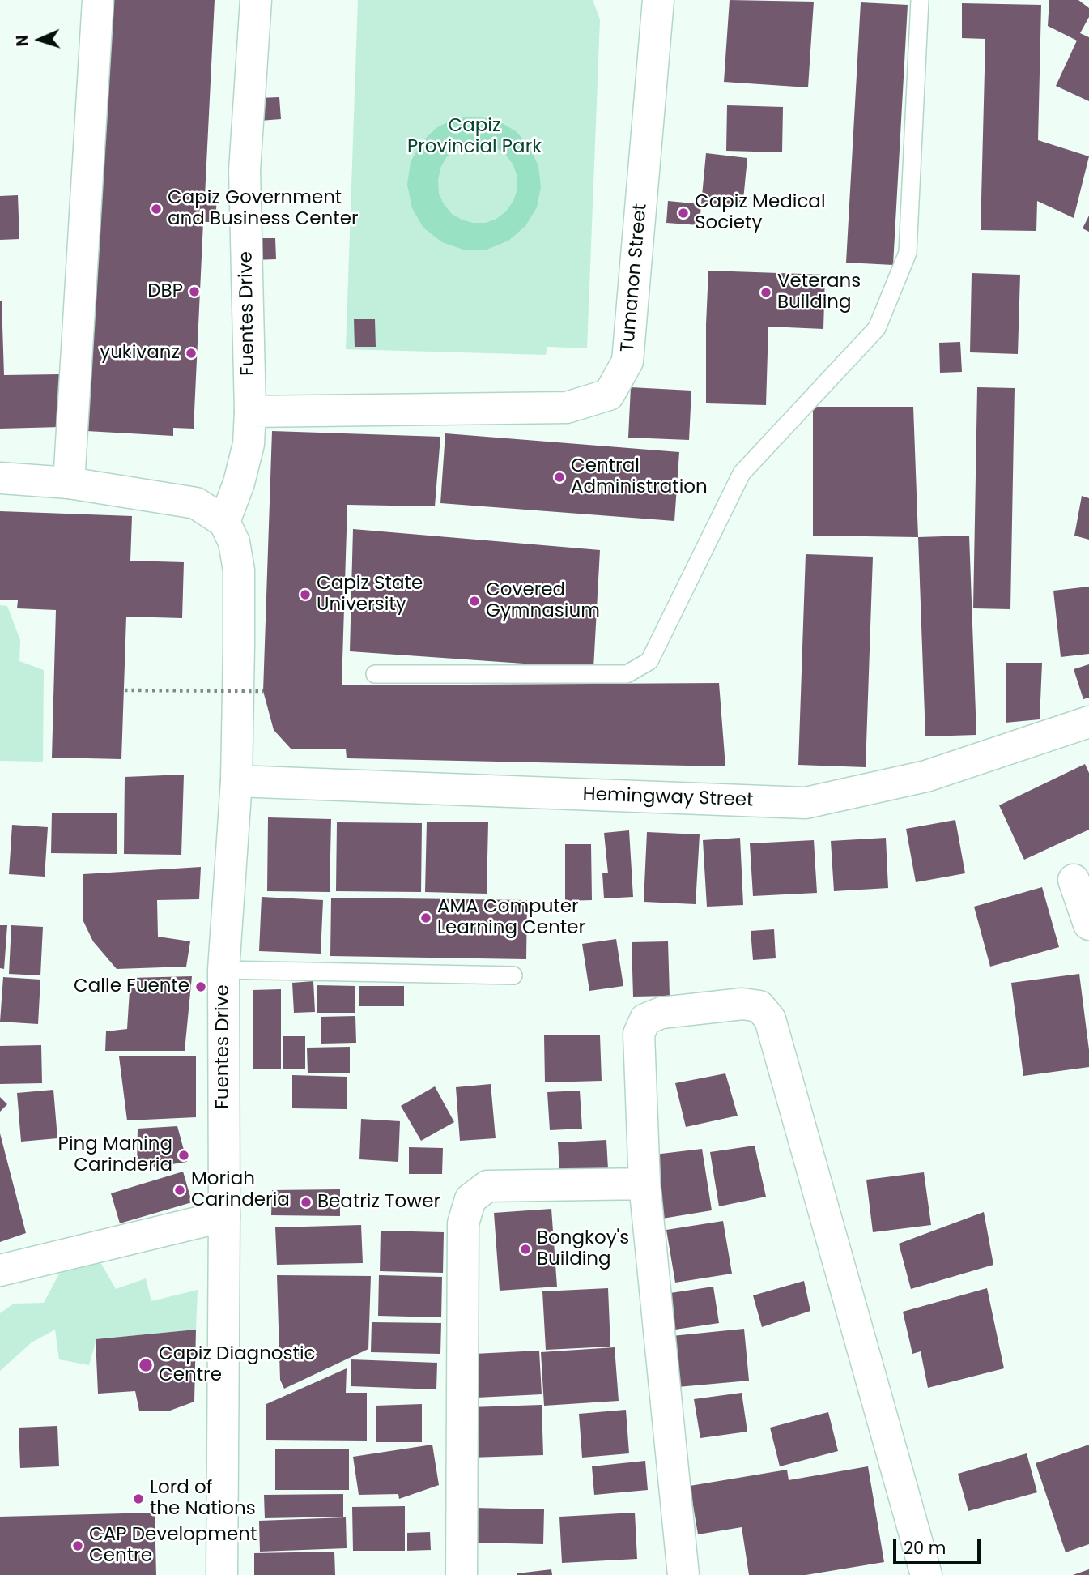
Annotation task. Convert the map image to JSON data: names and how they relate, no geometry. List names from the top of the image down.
{
  "streets": {
    "street": ["Tumanon Street", "Fuentes Drive", "Hemingway Street"]
  },
  "crossings": [
    ["Tumanon Street", "Fuentes Drive"],
    ["Fuentes Drive", "Hemingway Street"]
  ],
  "parks": ["Capiz Provincial Park"],
  "places": [
    "Capiz Government and Business Center",
    "Capiz Medical Society",
    "DBP",
    "Veterans Building",
    "yukivanz",
    "Central Administration",
    "Capiz State University",
    "Covered Gymnasium",
    "AMA Computer Learning Center",
    "Calle Fuente",
    "Ping Maning Carinderia",
    "Moriah Carinderia",
    "Beatriz Tower",
    "Bongkoy's Building",
    "Capiz Diagnostic Centre",
    "Lord of the Nations",
    "CAP Development Centre"
  ],
  "scale_bar": "20 m",
  "north": "left"
}
